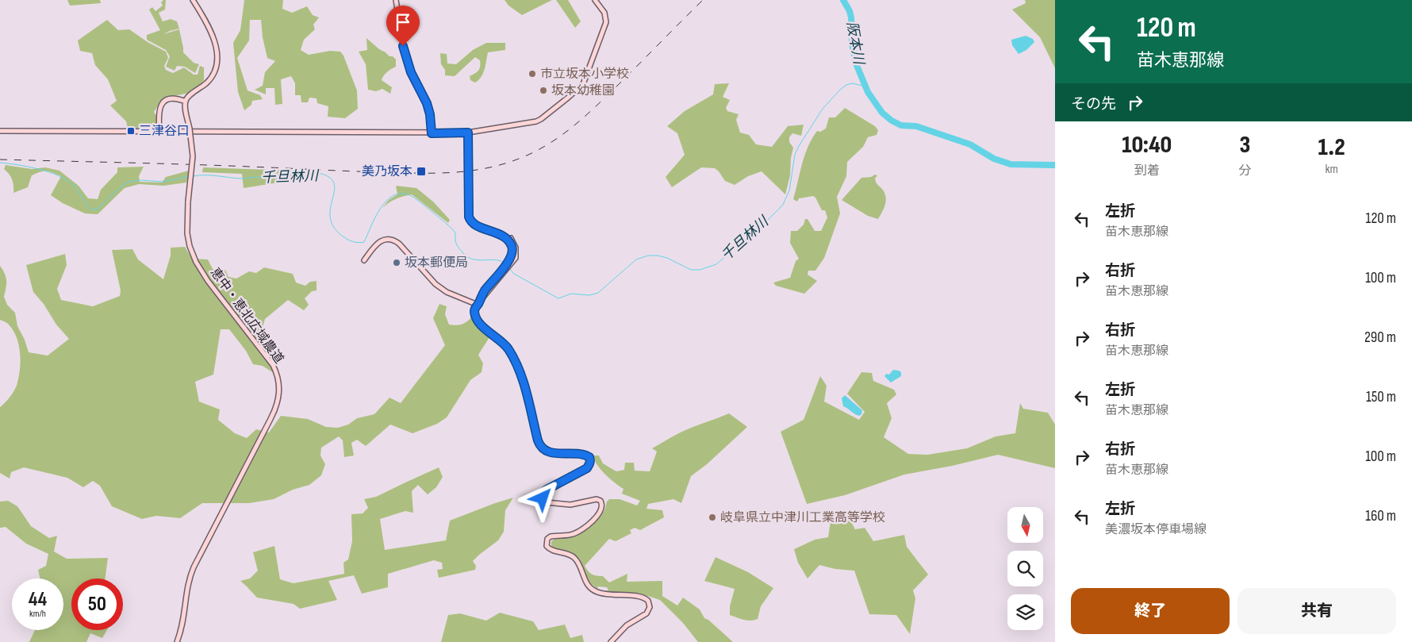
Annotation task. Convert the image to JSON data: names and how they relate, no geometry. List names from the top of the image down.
{
  "streets": {
    "street": ["恵中・恵北広域農道"]
  },
  "water": ["阪本川", "千旦林川"],
  "places": {
    "other": [
      "市立坂本小学校",
      "坂本幼稚園",
      "坂本郵便局",
      "岐阜県立中津川工業高等学校"
    ],
    "transit": ["三津谷口", "美乃坂本"]
  },
  "north": "bottom",
  "page": {
    "turn": ["120 m", "苗木恵那線"],
    "then": "その先",
    "eta": [
      "10:40",
      "到着",
      "3",
      "分",
      "1.2",
      "km"
    ],
    "list": [
      {
        "name": "左折",
        "note": "苗木恵那線",
        "value": "120 m"
      },
      {
        "name": "右折",
        "note": "苗木恵那線",
        "value": "100 m"
      },
      {
        "name": "右折",
        "note": "苗木恵那線",
        "value": "290 m"
      },
      {
        "name": "左折",
        "note": "苗木恵那線",
        "value": "150 m"
      },
      {
        "name": "右折",
        "note": "苗木恵那線",
        "value": "100 m"
      },
      {
        "name": "左折",
        "note": "美濃坂本停車場線",
        "value": "160 m"
      }
    ],
    "speed": "44 km/h",
    "limit": "50",
    "buttons": ["終了", "共有"]
  }
}
